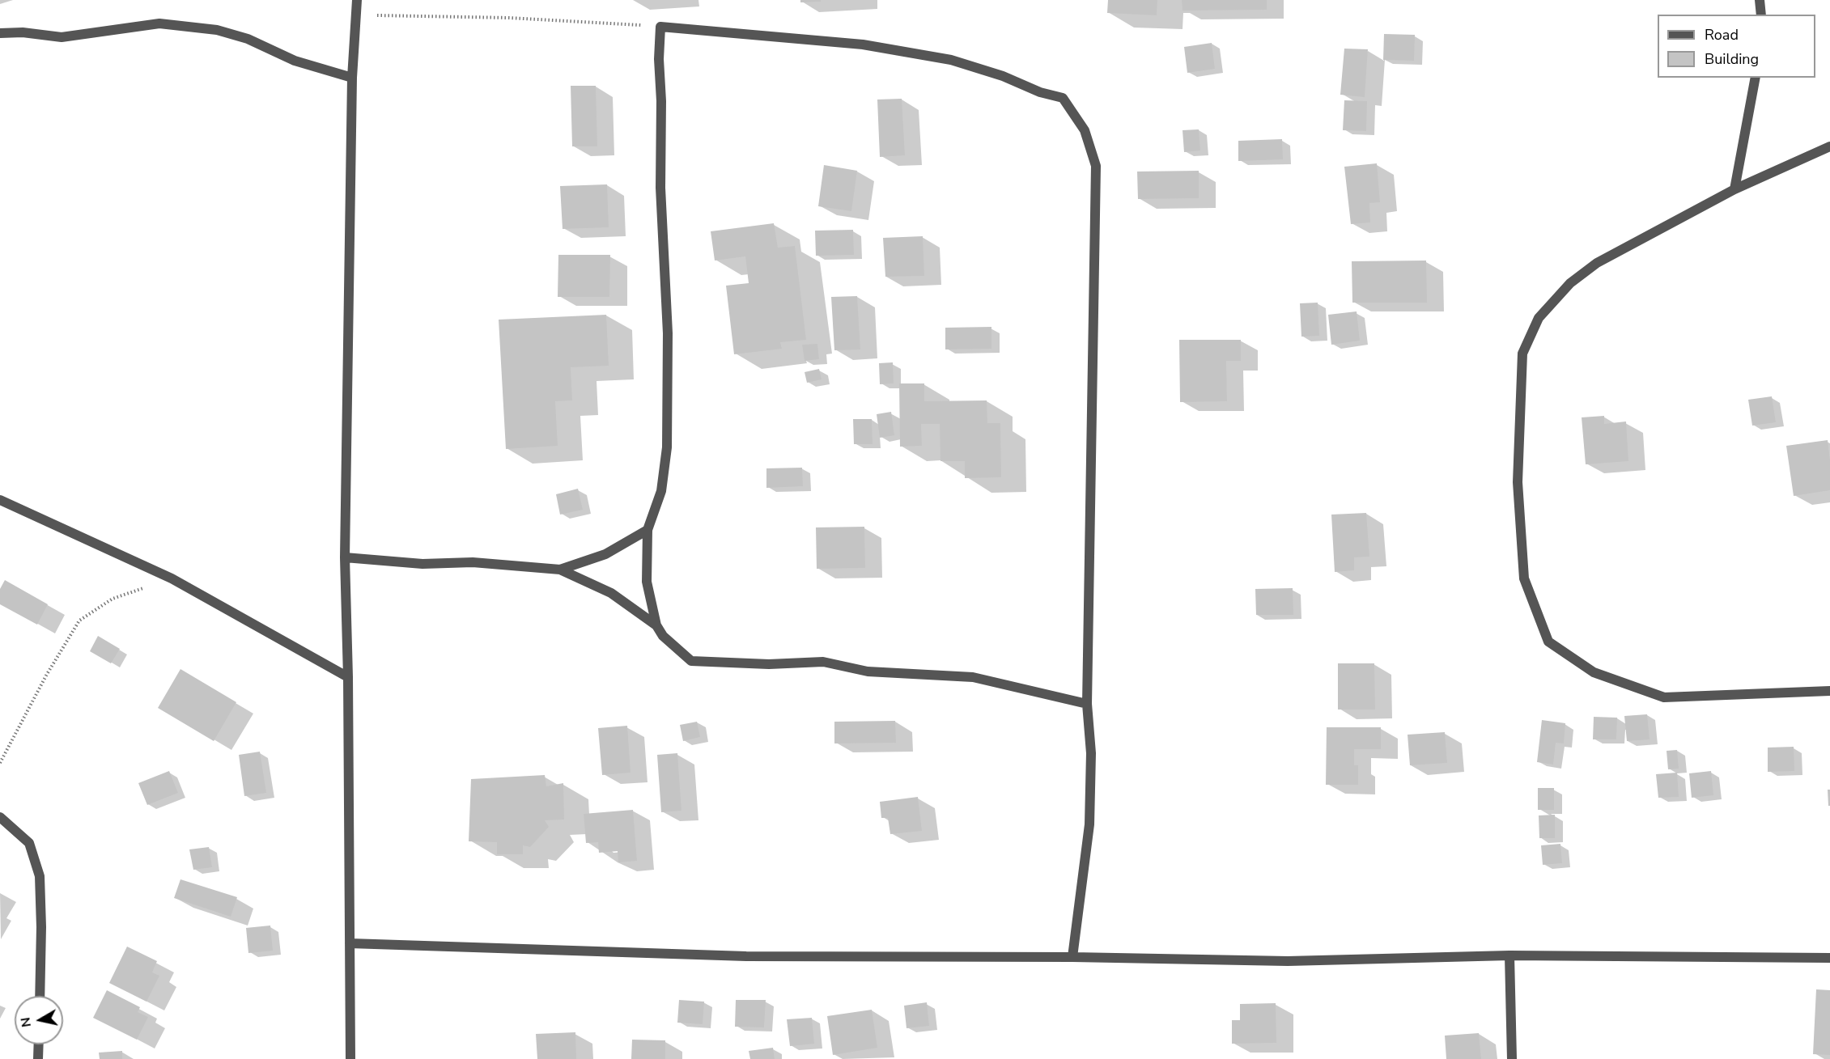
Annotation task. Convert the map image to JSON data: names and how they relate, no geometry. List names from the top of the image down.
{
  "legend": ["Road", "Building"],
  "north": "left"
}
